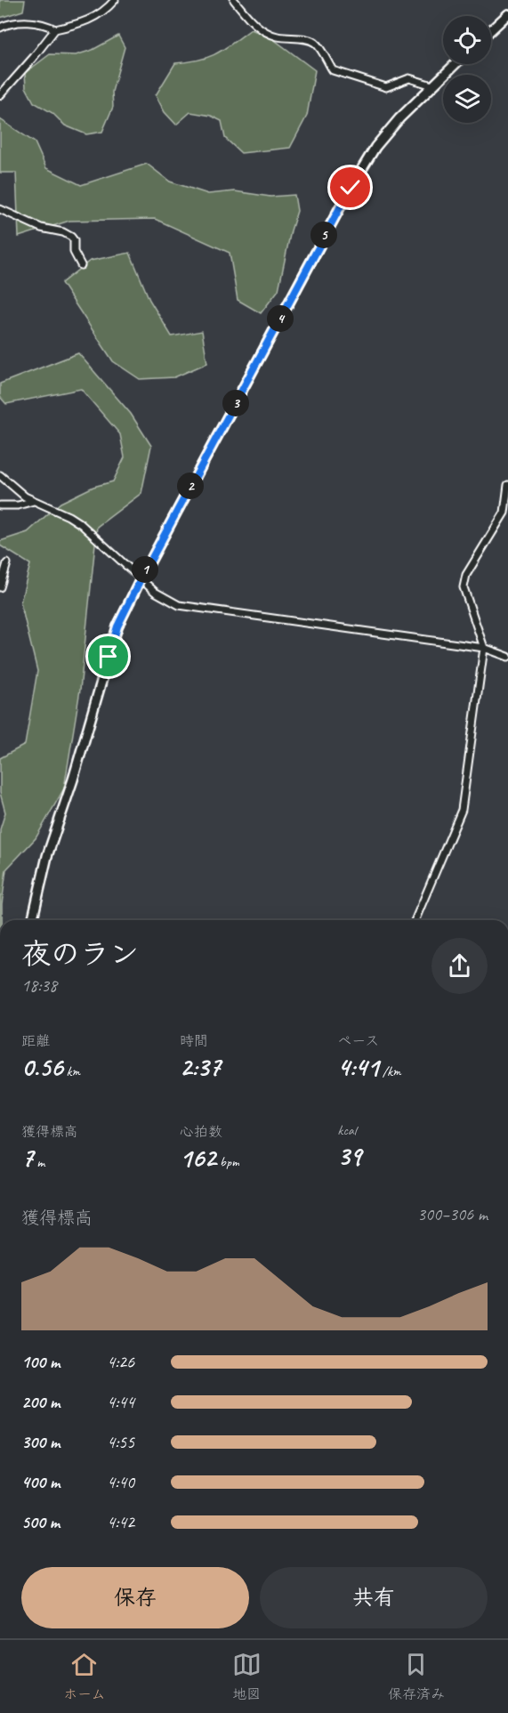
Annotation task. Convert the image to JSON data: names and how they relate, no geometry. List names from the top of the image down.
{
  "page": {
    "pins": [
      "5",
      "4",
      "3",
      "2",
      "1"
    ],
    "heading": ["夜のラン", "18:38"],
    "stats": [
      ["距離", "0.56 km"],
      ["時間", "2:37"],
      ["ペース", "4:41 /km"],
      ["獲得標高", "7 m"],
      ["心拍数", "162 bpm"],
      ["kcal", "39"]
    ],
    "chart": ["獲得標高", "300–306 m"],
    "list": [
      {
        "name": "100 m",
        "note": "4:26"
      },
      {
        "name": "200 m",
        "note": "4:44"
      },
      {
        "name": "300 m",
        "note": "4:55"
      },
      {
        "name": "400 m",
        "note": "4:40"
      },
      {
        "name": "500 m",
        "note": "4:42"
      }
    ],
    "buttons": ["保存", "共有"],
    "tabs": ["ホーム", "地図", "保存済み"]
  }
}
